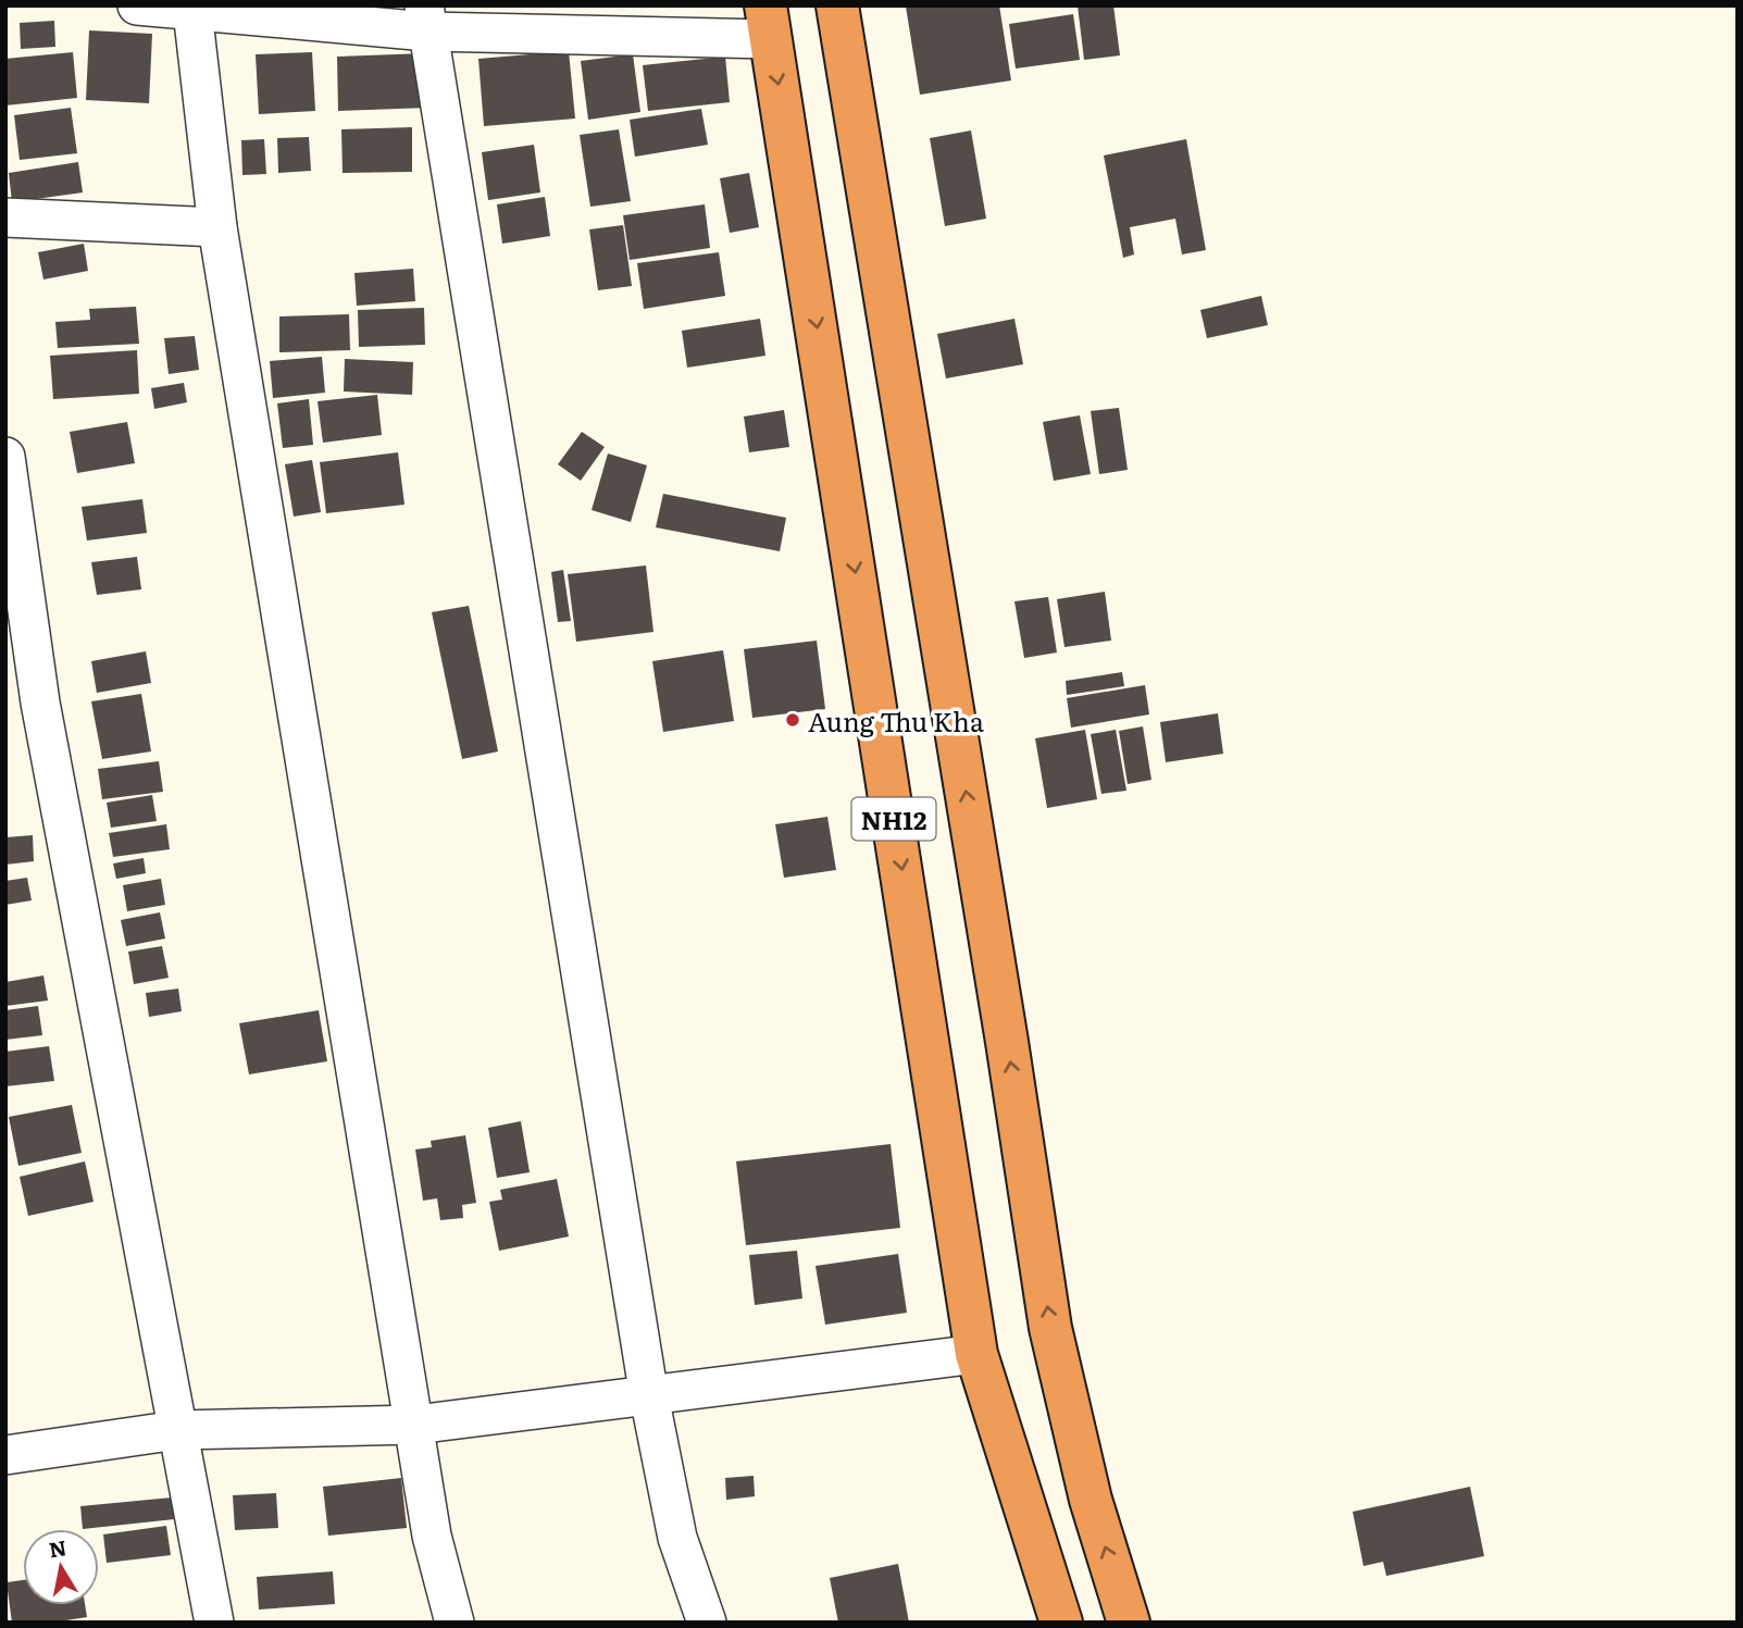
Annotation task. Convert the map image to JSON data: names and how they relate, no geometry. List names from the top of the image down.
{
  "streets": {
    "highway": ["NH12"]
  },
  "places": ["Aung Thu Kha"],
  "north": "top"
}
